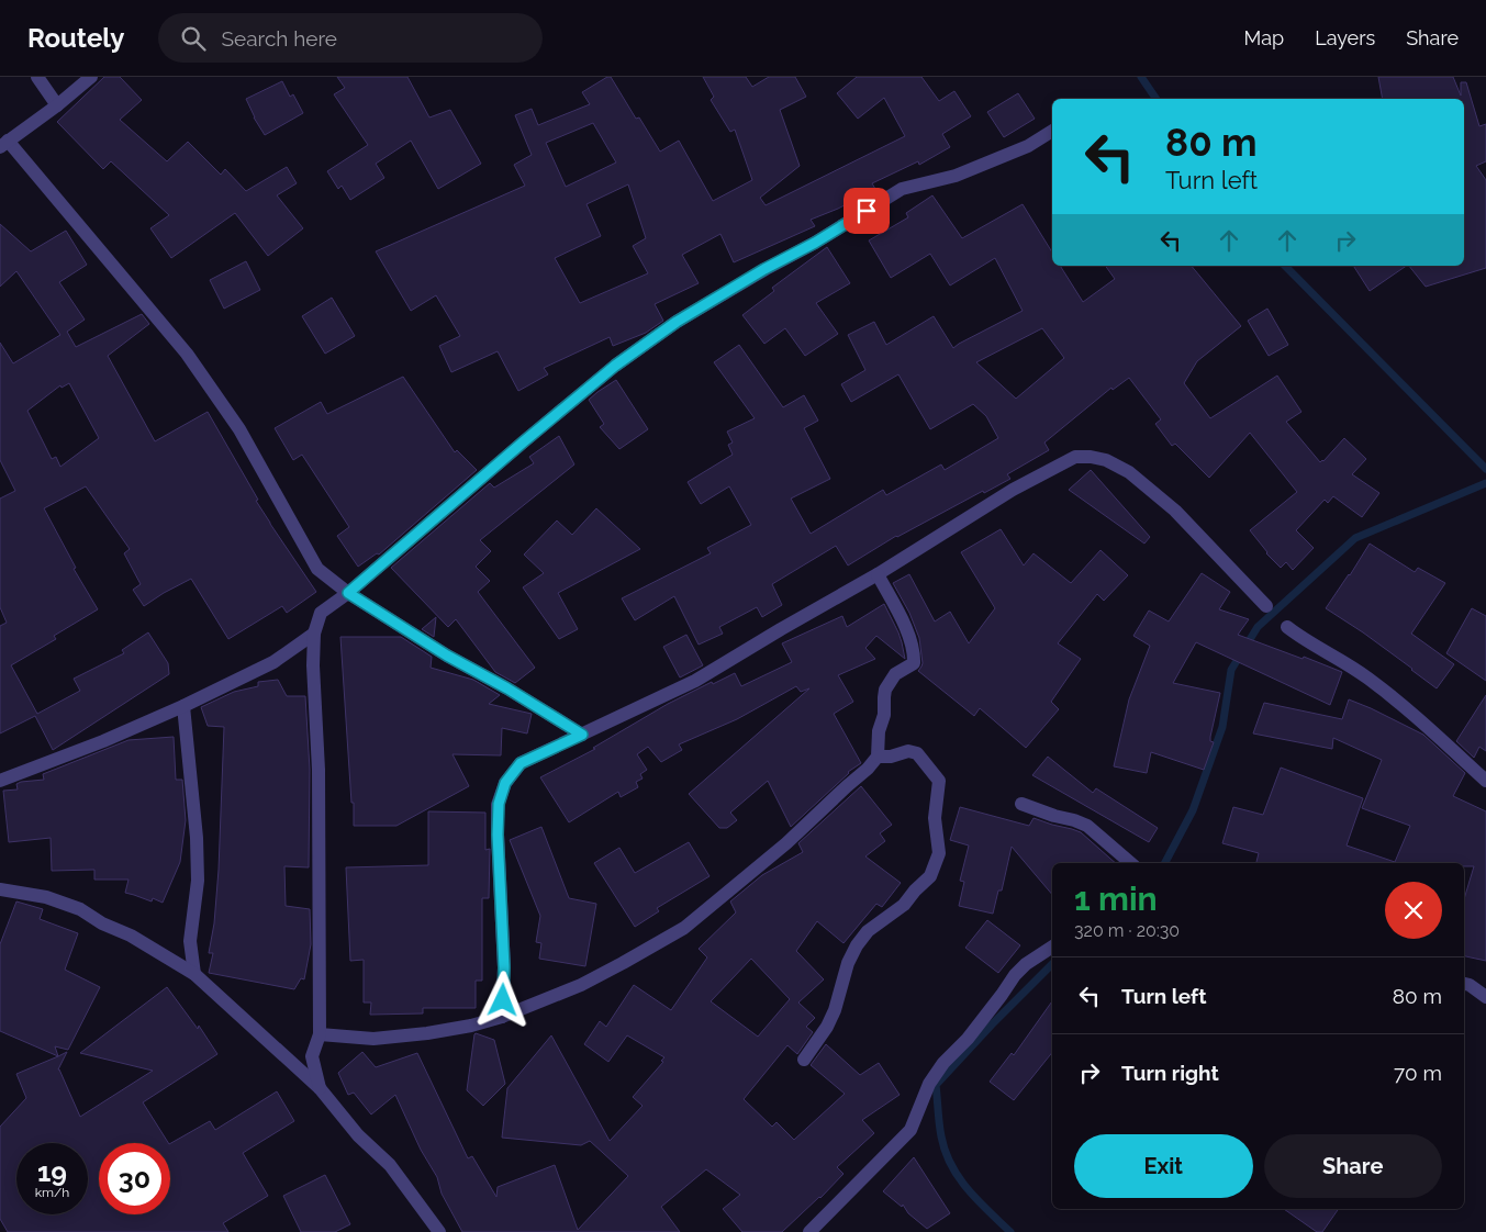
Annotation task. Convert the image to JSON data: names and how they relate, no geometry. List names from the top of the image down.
{
  "page": {
    "header": "Routely",
    "search": "Search here",
    "nav": ["Map", "Layers", "Share"],
    "turn": ["80 m", "Turn left"],
    "heading": ["1 min", "320 m · 20:30"],
    "list": [
      {
        "name": "Turn left",
        "value": "80 m"
      },
      {
        "name": "Turn right",
        "value": "70 m"
      }
    ],
    "buttons": ["Exit", "Share"],
    "speed": "19 km/h",
    "limit": "30"
  }
}
